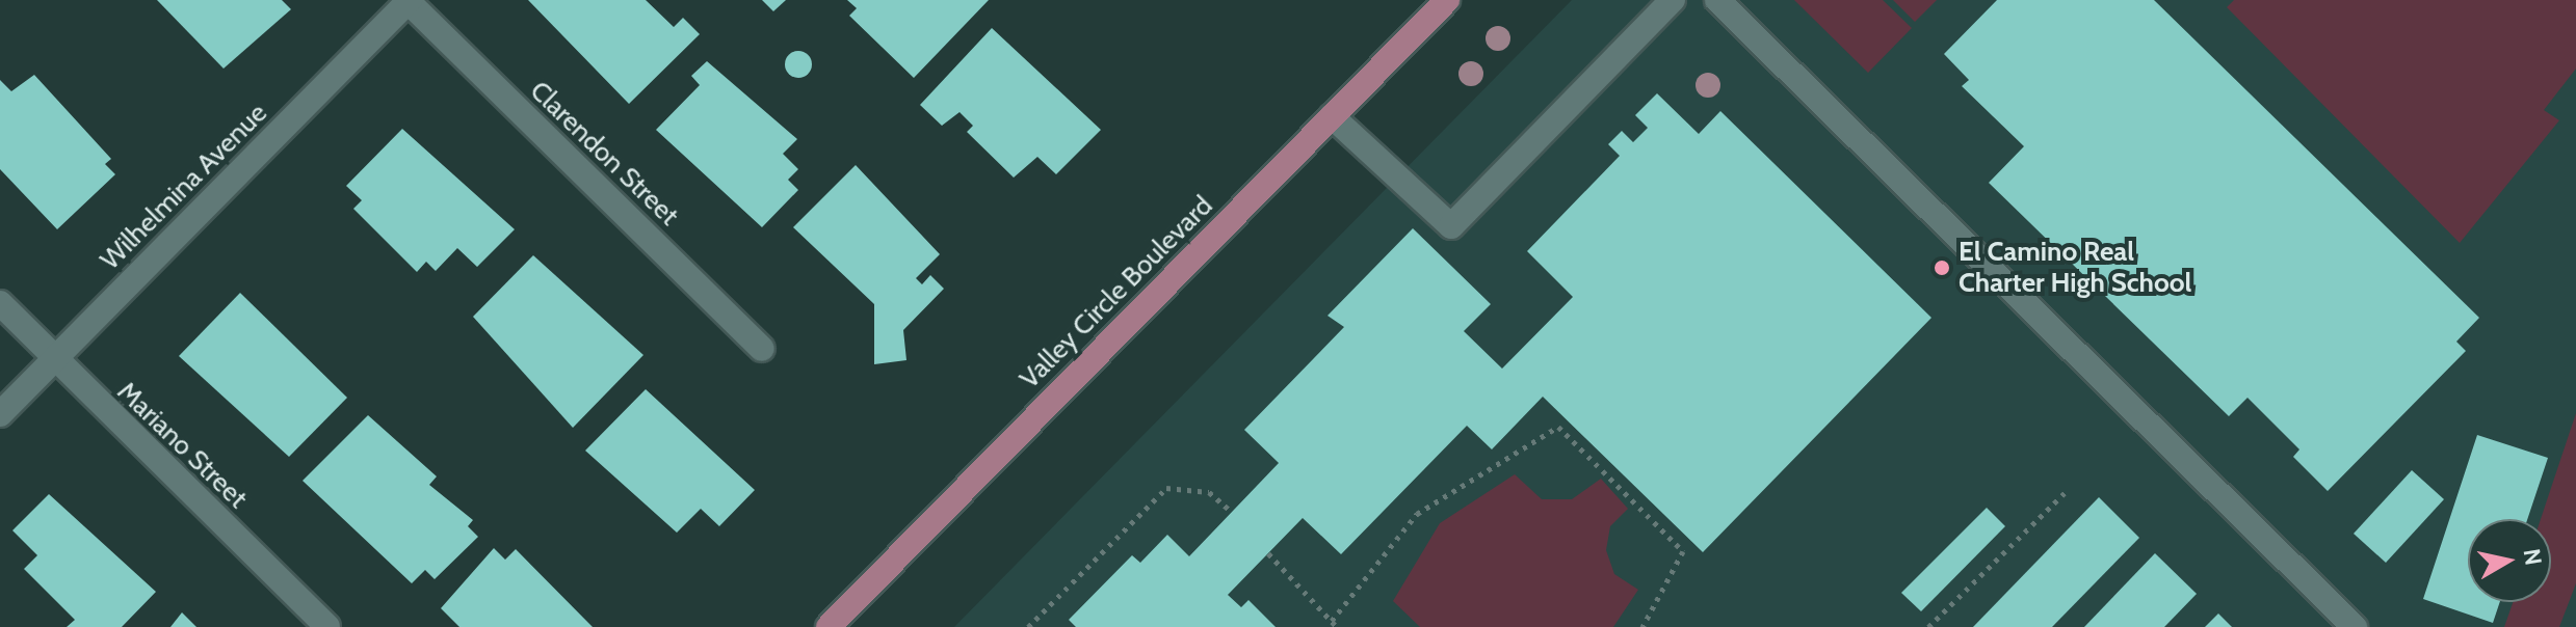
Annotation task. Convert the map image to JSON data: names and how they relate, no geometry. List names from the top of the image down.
{
  "streets": {
    "main road": ["Valley Circle Boulevard"],
    "street": ["Clarendon Street", "Wilhelmina Avenue", "Mariano Street"]
  },
  "crossings": [
    ["Clarendon Street", "Wilhelmina Avenue"],
    ["Wilhelmina Avenue", "Mariano Street"]
  ],
  "places": ["El Camino Real Charter High School"],
  "north": "right"
}
